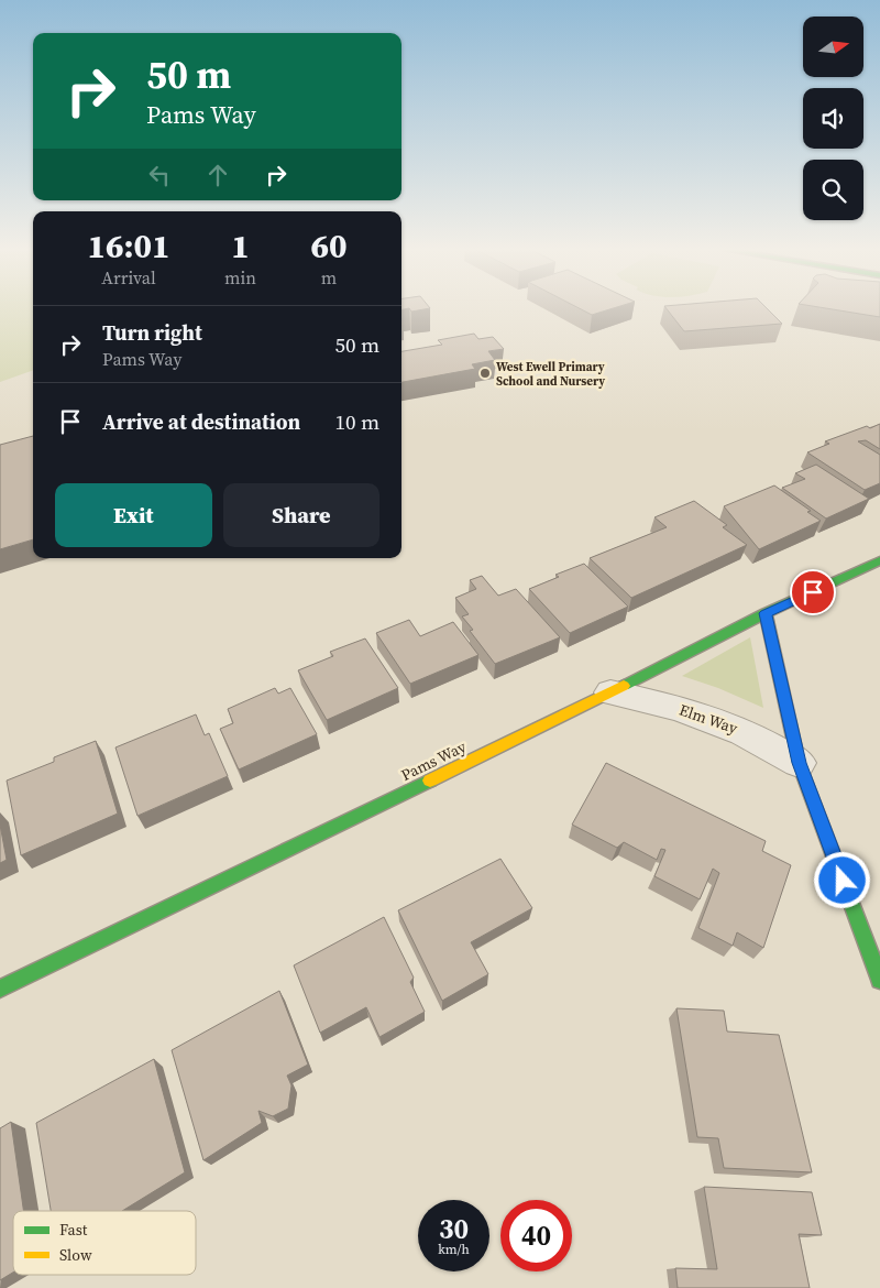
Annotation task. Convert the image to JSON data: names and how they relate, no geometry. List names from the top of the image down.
{
  "streets": {
    "street": ["Elm Way", "Pams Way"]
  },
  "crossings": [
    ["Elm Way", "Pams Way"]
  ],
  "places": ["West Ewell Primary School and Nursery"],
  "legend": ["Fast", "Slow"],
  "north": "right",
  "page": {
    "turn": ["50 m", "Pams Way"],
    "eta": [
      "16:01",
      "Arrival",
      "1",
      "min",
      "60",
      "m"
    ],
    "list": [
      {
        "name": "Turn right",
        "note": "Pams Way",
        "value": "50 m"
      },
      {
        "name": "Arrive at destination",
        "value": "10 m"
      }
    ],
    "buttons": ["Exit", "Share"],
    "speed": "30 km/h",
    "limit": "40"
  }
}
